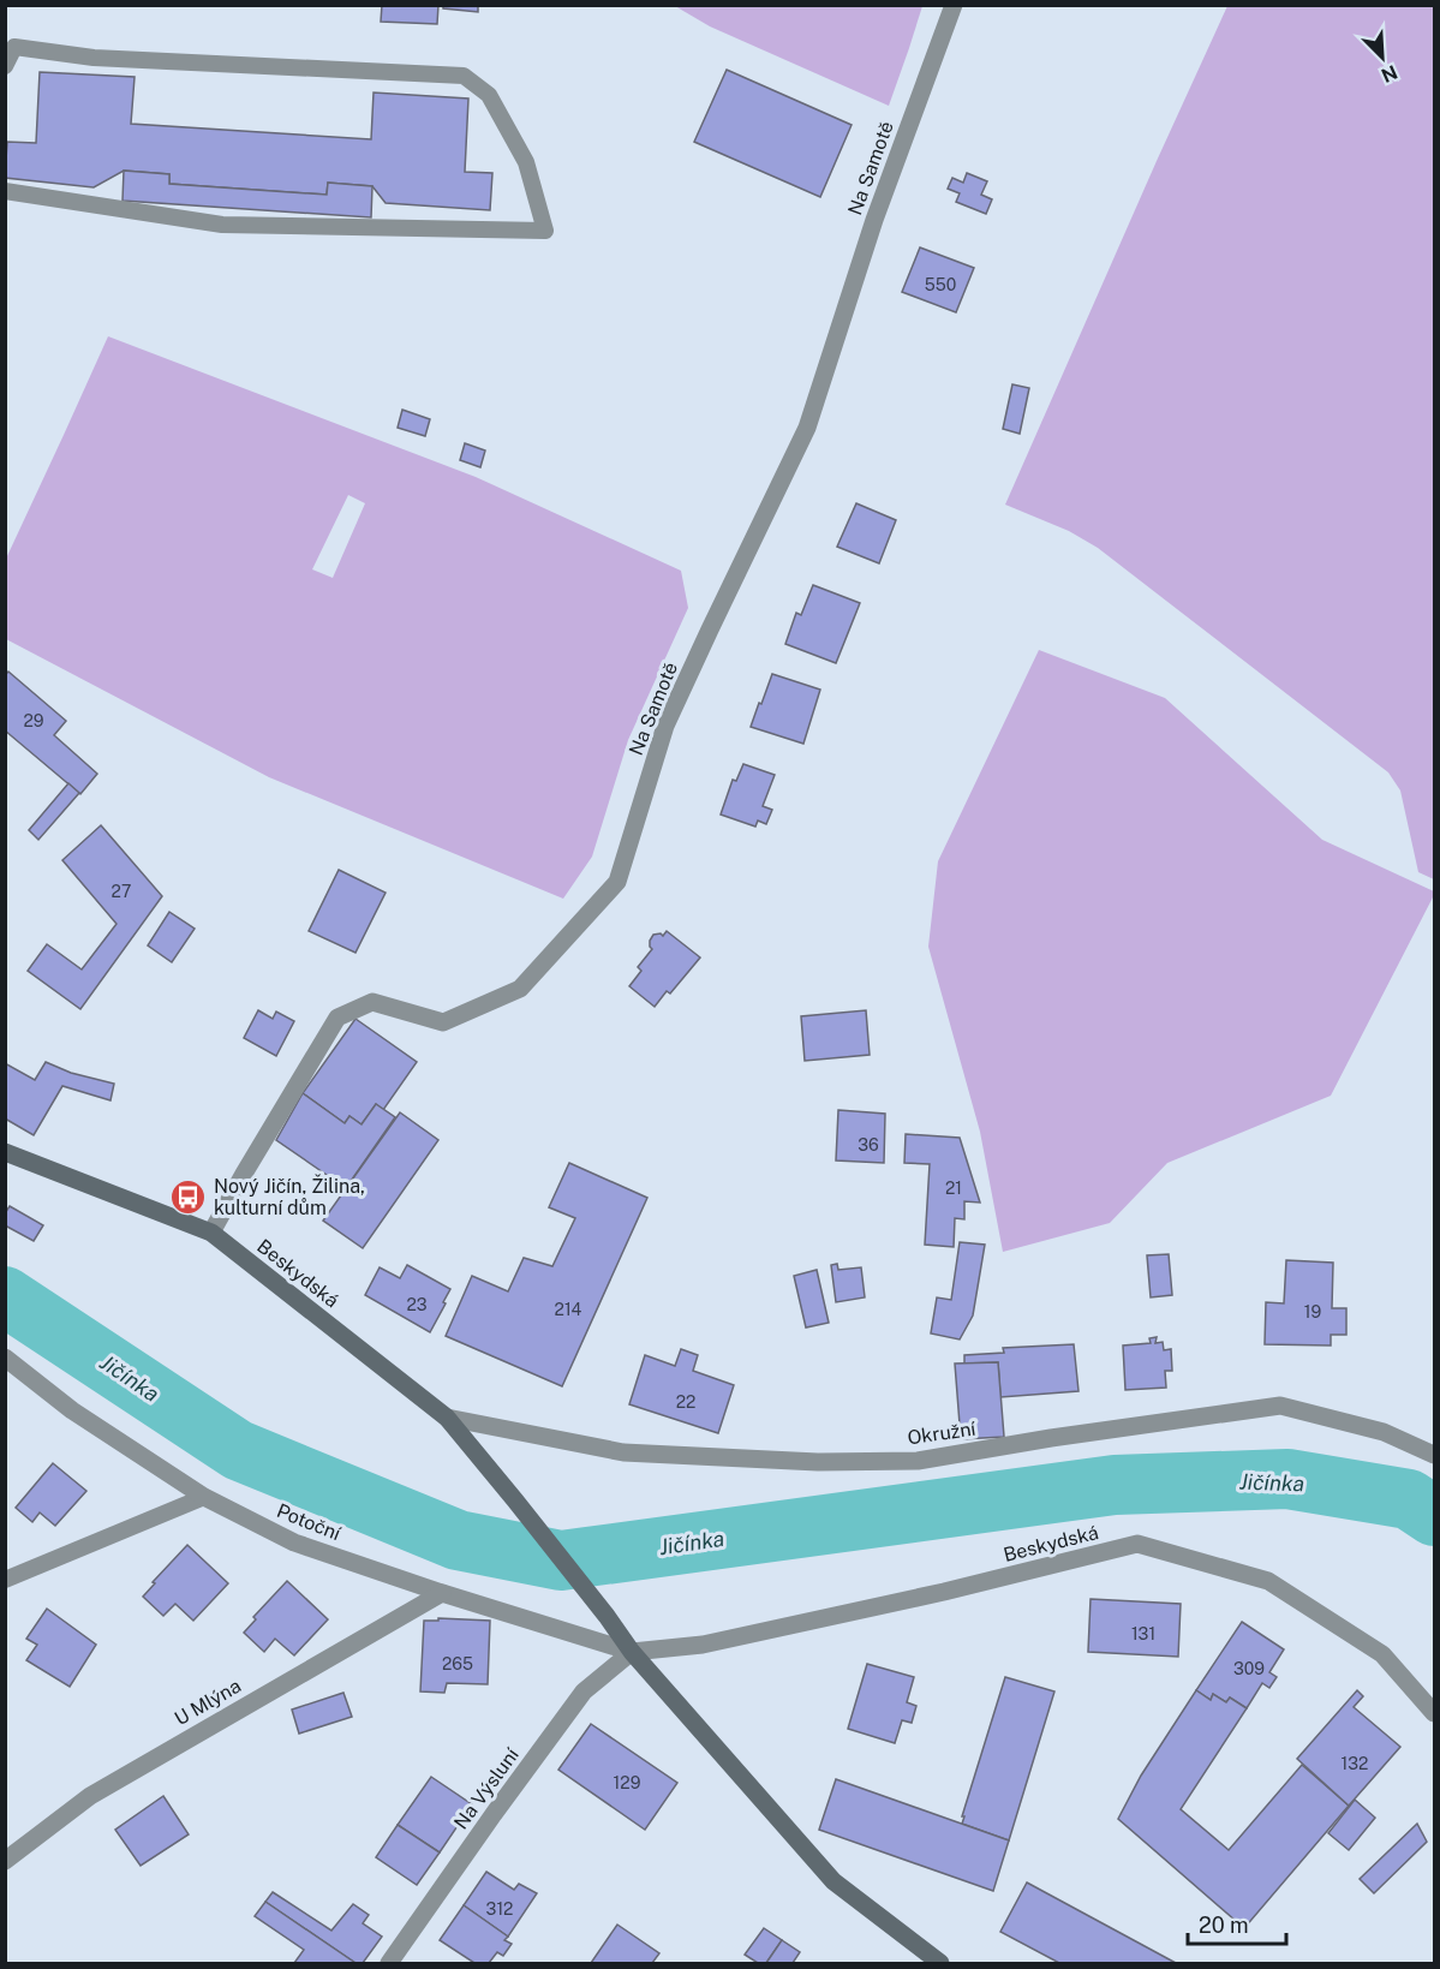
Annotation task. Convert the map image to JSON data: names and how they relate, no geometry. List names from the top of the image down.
{
  "streets": {
    "street": [
      "Na Samotě",
      "Beskydská",
      "Okružní",
      "Potoční",
      "U Mlýna",
      "Na Výsluní"
    ]
  },
  "crossings": [
    ["Na Samotě", "Beskydská"],
    ["Beskydská", "Okružní"],
    ["Beskydská", "Potoční"],
    ["Beskydská", "Na Výsluní"],
    ["Potoční", "U Mlýna"],
    ["Potoční", "Na Výsluní"]
  ],
  "water": ["Jičínka"],
  "places": {
    "bus stop": ["Nový Jičín, Žilina, kulturní dům"]
  },
  "house_numbers": [
    "550",
    "29",
    "27",
    "36",
    "21",
    "23",
    "214",
    "19",
    "22",
    "131",
    "265",
    "309",
    "132",
    "129",
    "312"
  ],
  "scale_bar": "20 m",
  "north": "bottom right"
}
